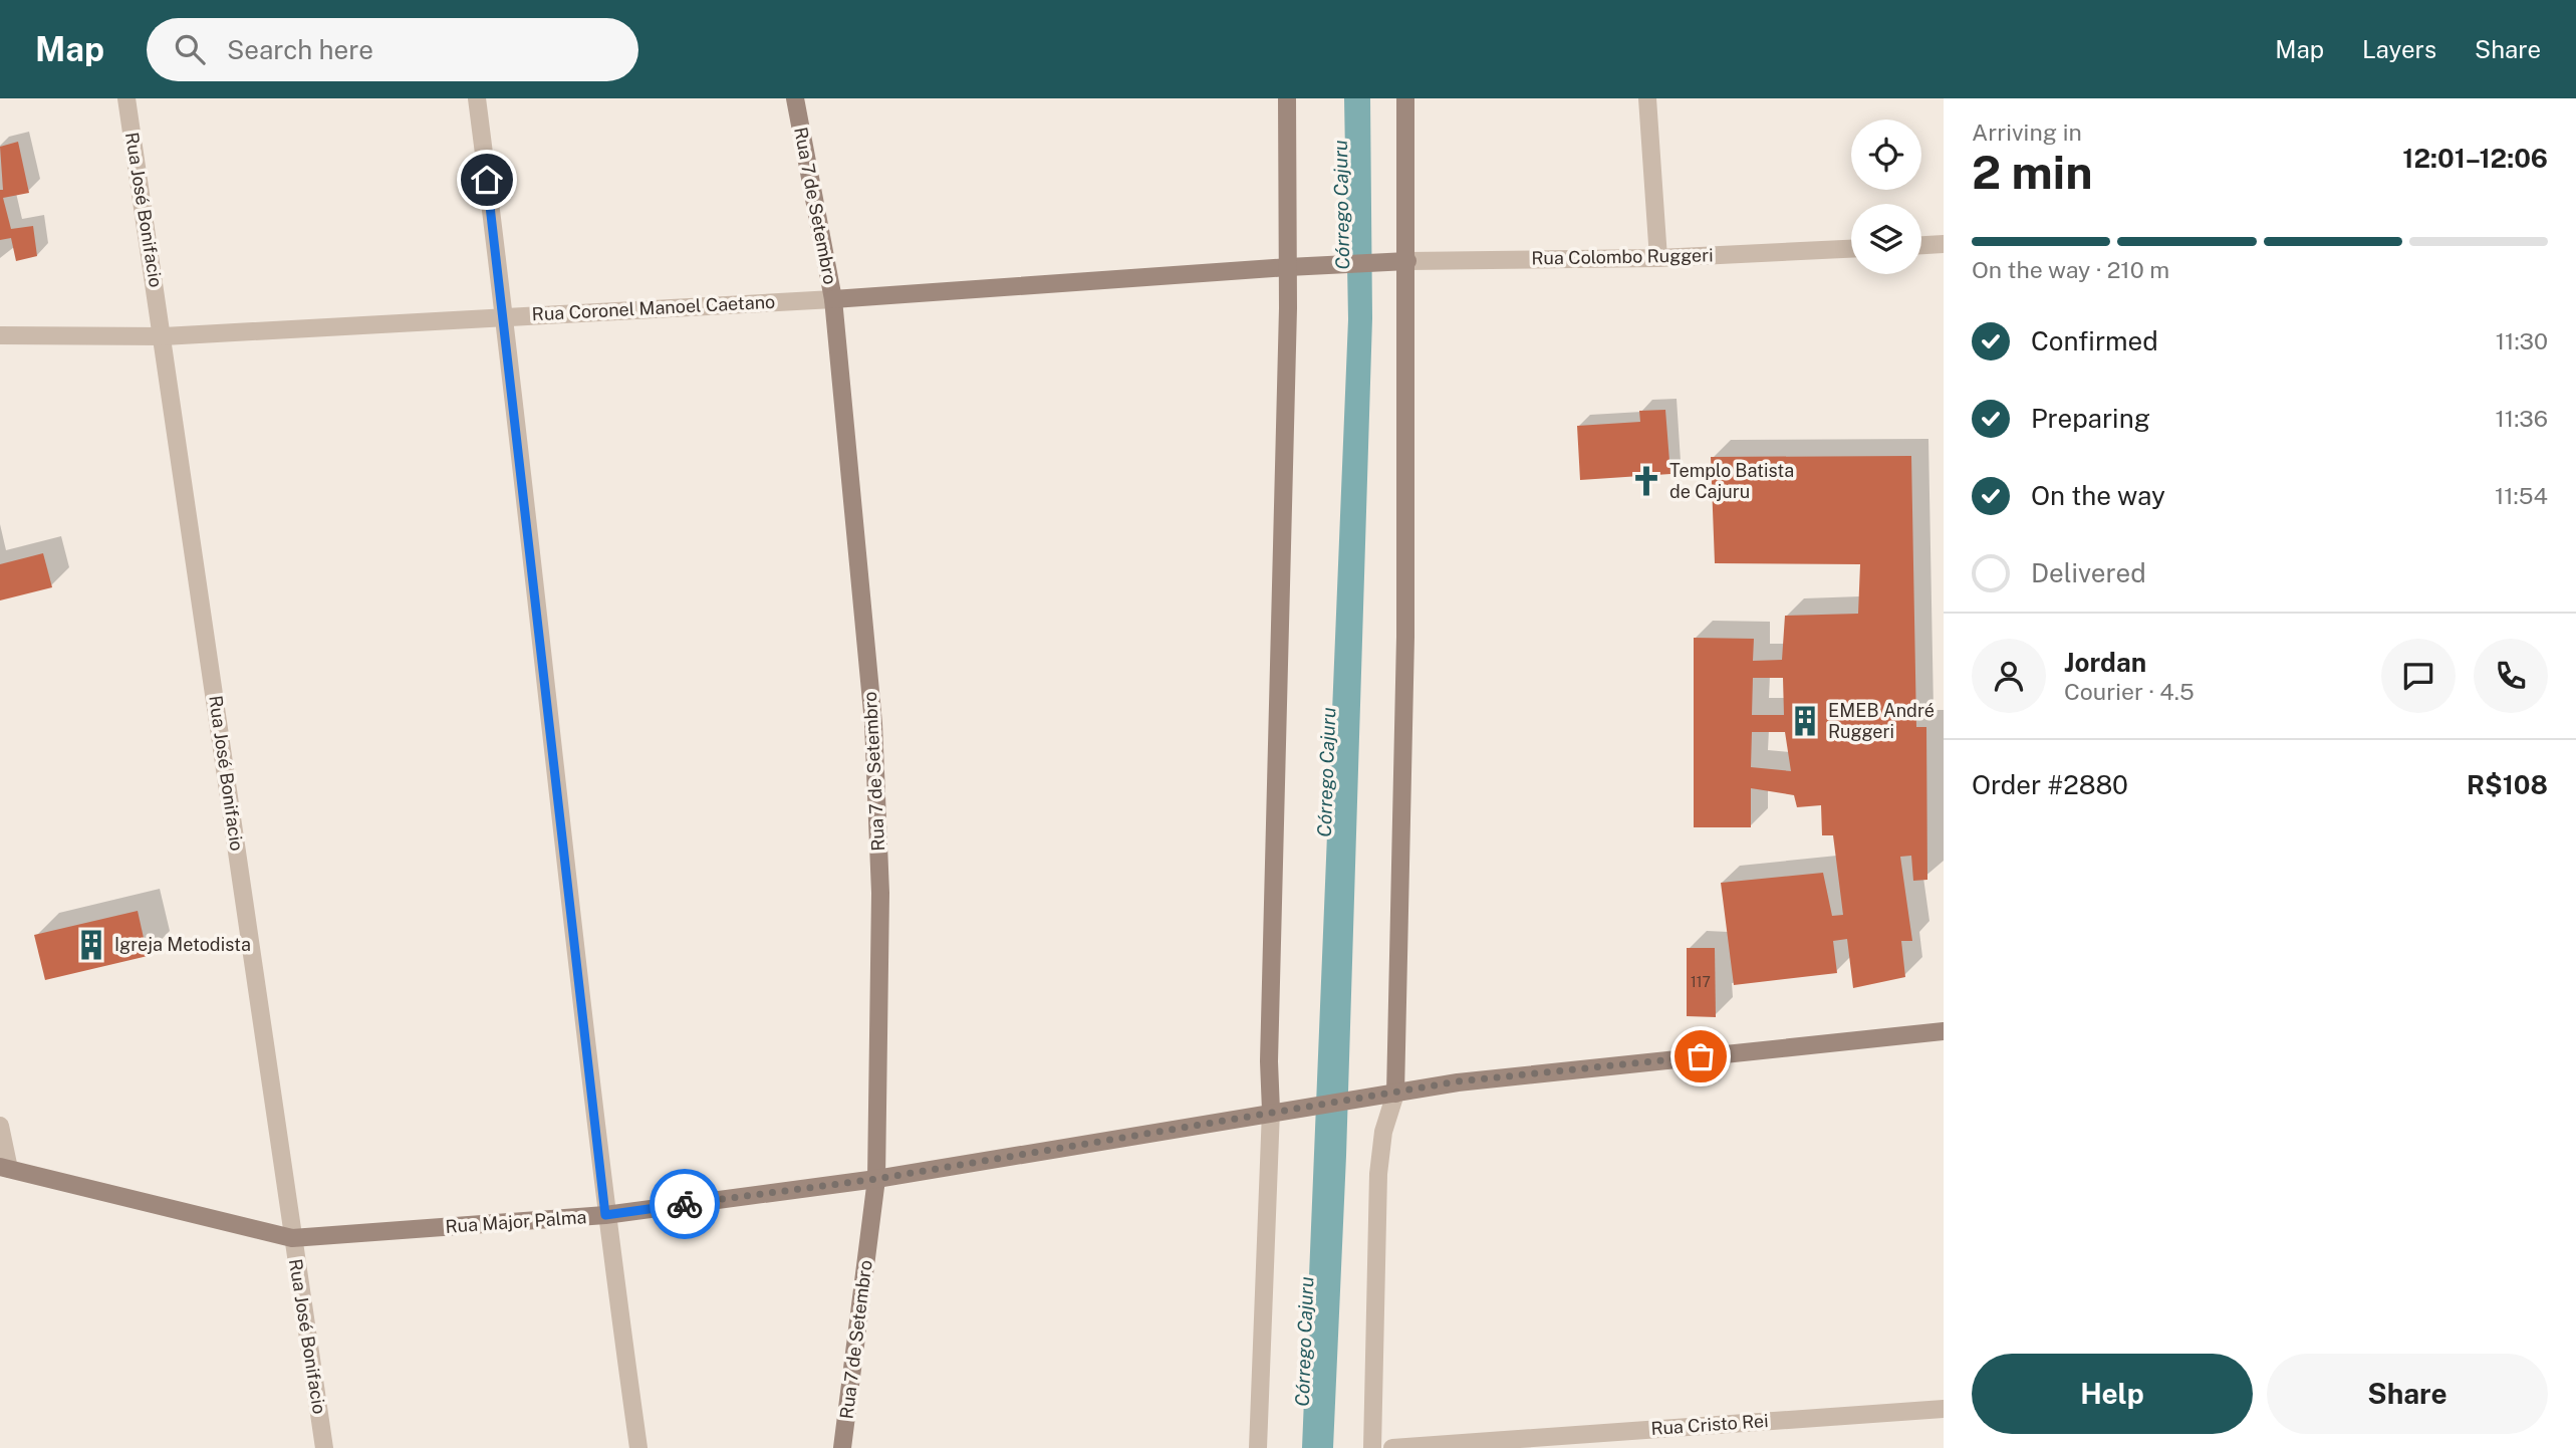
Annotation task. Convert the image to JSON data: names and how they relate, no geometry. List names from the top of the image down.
{
  "streets": {
    "street": [
      "Rua 7 de Setembro",
      "Rua José Bonifacio",
      "Rua Colombo Ruggeri",
      "Rua Coronel Manoel Caetano",
      "Rua Major Palma",
      "Rua Cristo Rei"
    ]
  },
  "crossings": [
    ["Rua 7 de Setembro", "Rua Coronel Manoel Caetano"],
    ["Rua 7 de Setembro", "Rua Major Palma"],
    ["Rua José Bonifacio", "Rua Coronel Manoel Caetano"],
    ["Rua José Bonifacio", "Rua Major Palma"],
    ["Rua Colombo Ruggeri", "Rua Coronel Manoel Caetano"]
  ],
  "water": ["Córrego Cajuru"],
  "places": {
    "church": ["Templo Batista de Cajuru"],
    "building": ["EMEB André Ruggeri", "Igreja Metodista"]
  },
  "house_numbers": ["117"],
  "page": {
    "header": "Map",
    "search": "Search here",
    "nav": ["Map", "Layers", "Share"],
    "heading": ["2 min", "Arriving in", "12:01–12:06"],
    "panel": [
      "Jordan",
      "Courier · 4.5",
      "Order #2880",
      "R$108"
    ],
    "bar": "On the way · 210 m",
    "list": [
      ["Confirmed", "11:30"],
      ["Preparing", "11:36"],
      ["On the way", "11:54"],
      "Delivered"
    ],
    "buttons": ["Help", "Share"]
  }
}
